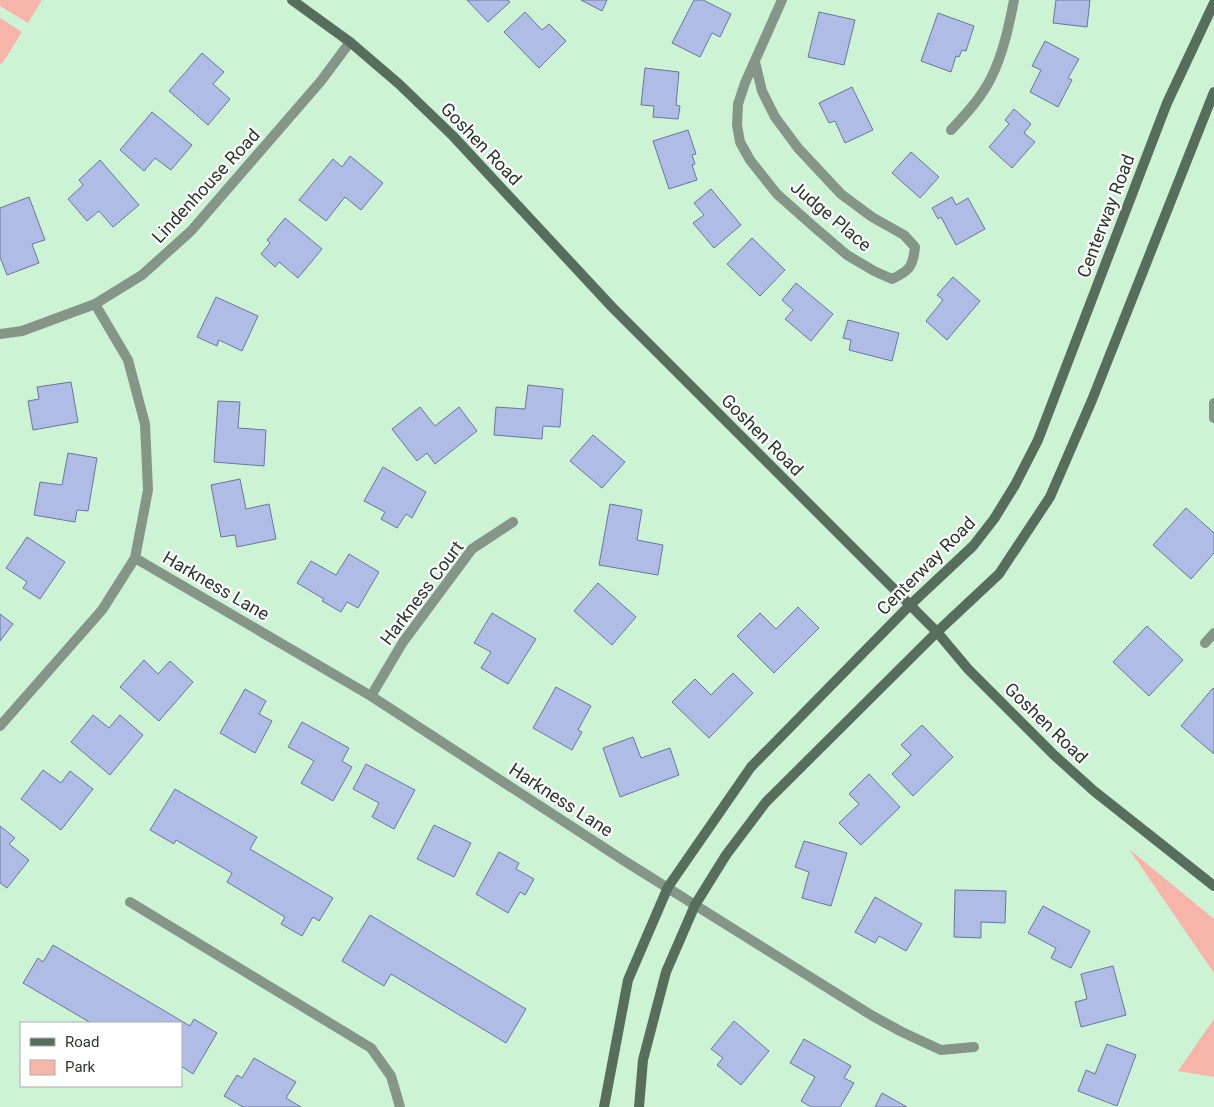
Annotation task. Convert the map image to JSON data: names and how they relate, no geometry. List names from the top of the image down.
{
  "streets": {
    "street": [
      "Goshen Road",
      "Lindenhouse Road",
      "Judge Place",
      "Centerway Road",
      "Harkness Lane",
      "Harkness Court"
    ]
  },
  "crossings": [
    ["Goshen Road", "Lindenhouse Road"],
    ["Goshen Road", "Centerway Road"],
    ["Centerway Road", "Harkness Lane"],
    ["Harkness Lane", "Harkness Court"]
  ],
  "legend": ["Road", "Park"]
}
